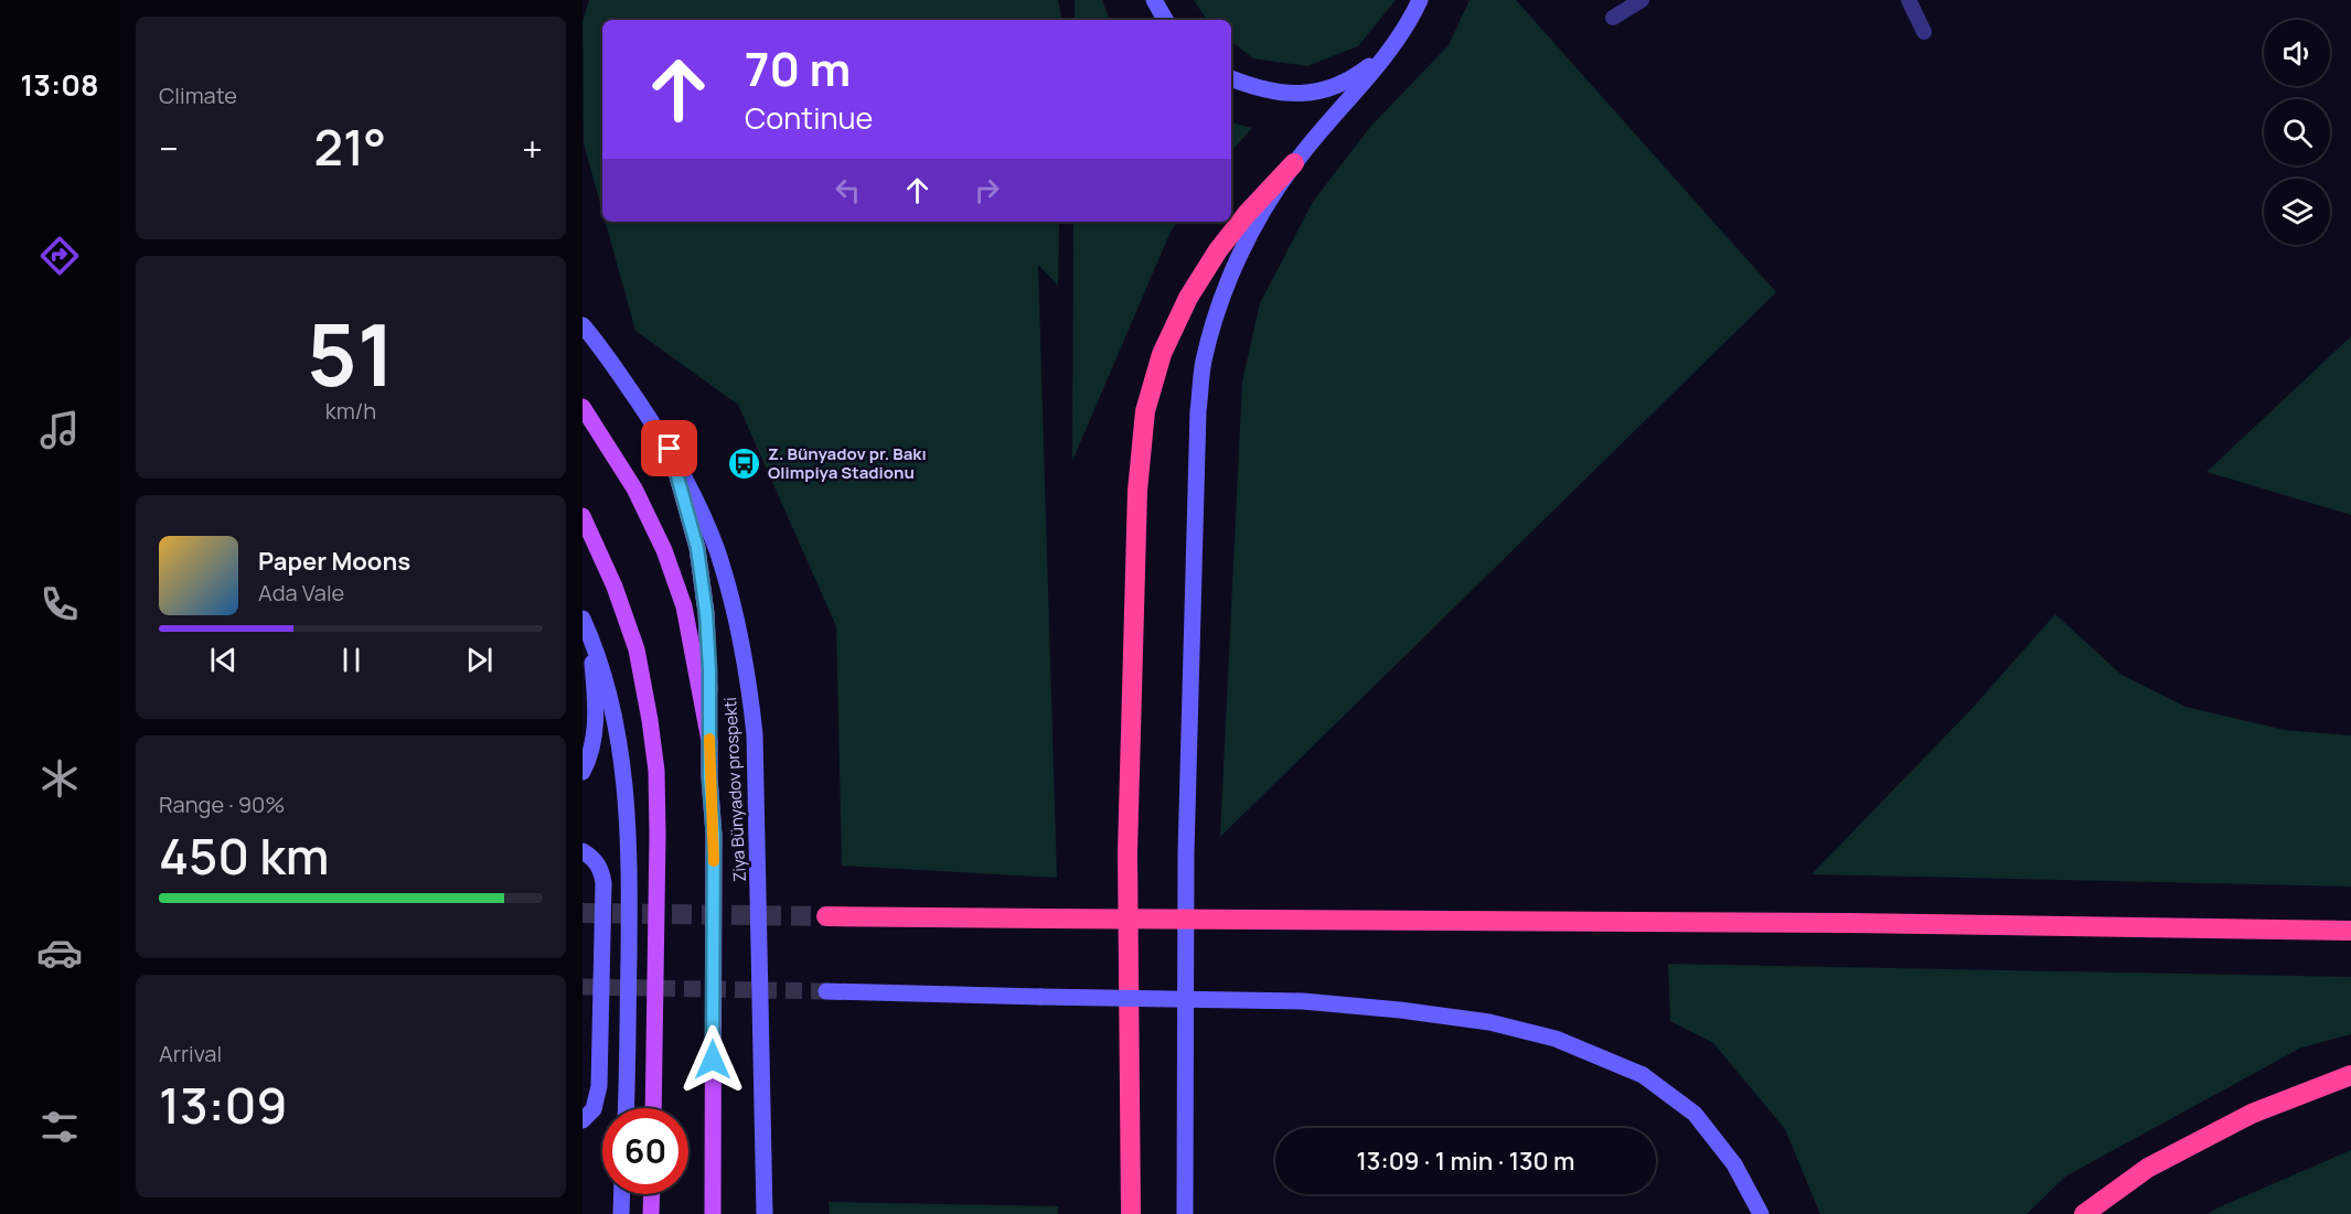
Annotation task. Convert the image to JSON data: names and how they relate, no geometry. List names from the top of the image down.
{
  "streets": {
    "main road": ["Ziya Bünyadov prospekti"]
  },
  "places": {
    "bus stop": ["Z. Bünyadov pr. Bakı Olimpiya Stadionu"]
  },
  "page": {
    "tabs": "13:08",
    "tile": [
      "Climate",
      ["51", "km/h"],
      ["Range · 90%", "450 km"],
      ["Arrival", "13:09"]
    ],
    "turn": ["70 m", "Continue"],
    "heat": ["−", "21°", "+"],
    "song": ["Paper Moons", "Ada Vale"],
    "limit": "60",
    "trip": "13:09 · 1 min · 130 m"
  }
}
